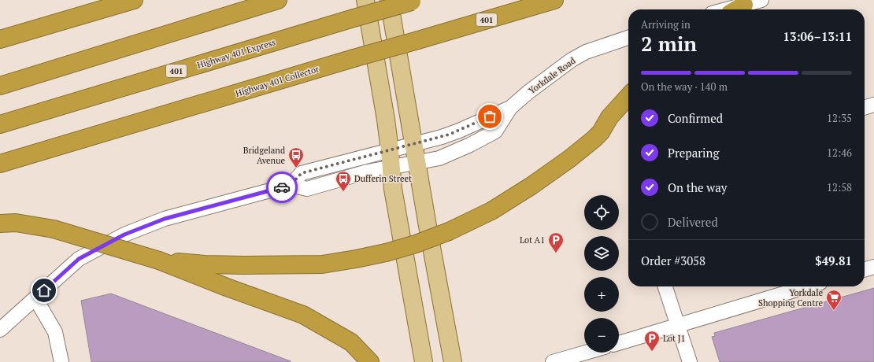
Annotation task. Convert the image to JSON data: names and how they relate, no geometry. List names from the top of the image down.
{
  "streets": {
    "highway": ["401", "Highway 401 Express", "Highway 401 Collector"],
    "street": ["Yorkdale Road"]
  },
  "places": {
    "bus stop": ["Bridgeland Avenue", "Dufferin Street"],
    "parking": ["Lot A1", "Lot J1"],
    "supermarket": ["Yorkdale Shopping Centre"]
  },
  "page": {
    "heading": ["2 min", "Arriving in", "13:06–13:11"],
    "panel": ["Order #3058", "$49.81"],
    "bar": "On the way · 140 m",
    "list": [
      ["Confirmed", "12:35"],
      ["Preparing", "12:46"],
      ["On the way", "12:58"],
      "Delivered"
    ],
    "map_buttons": ["+", "−"]
  }
}
